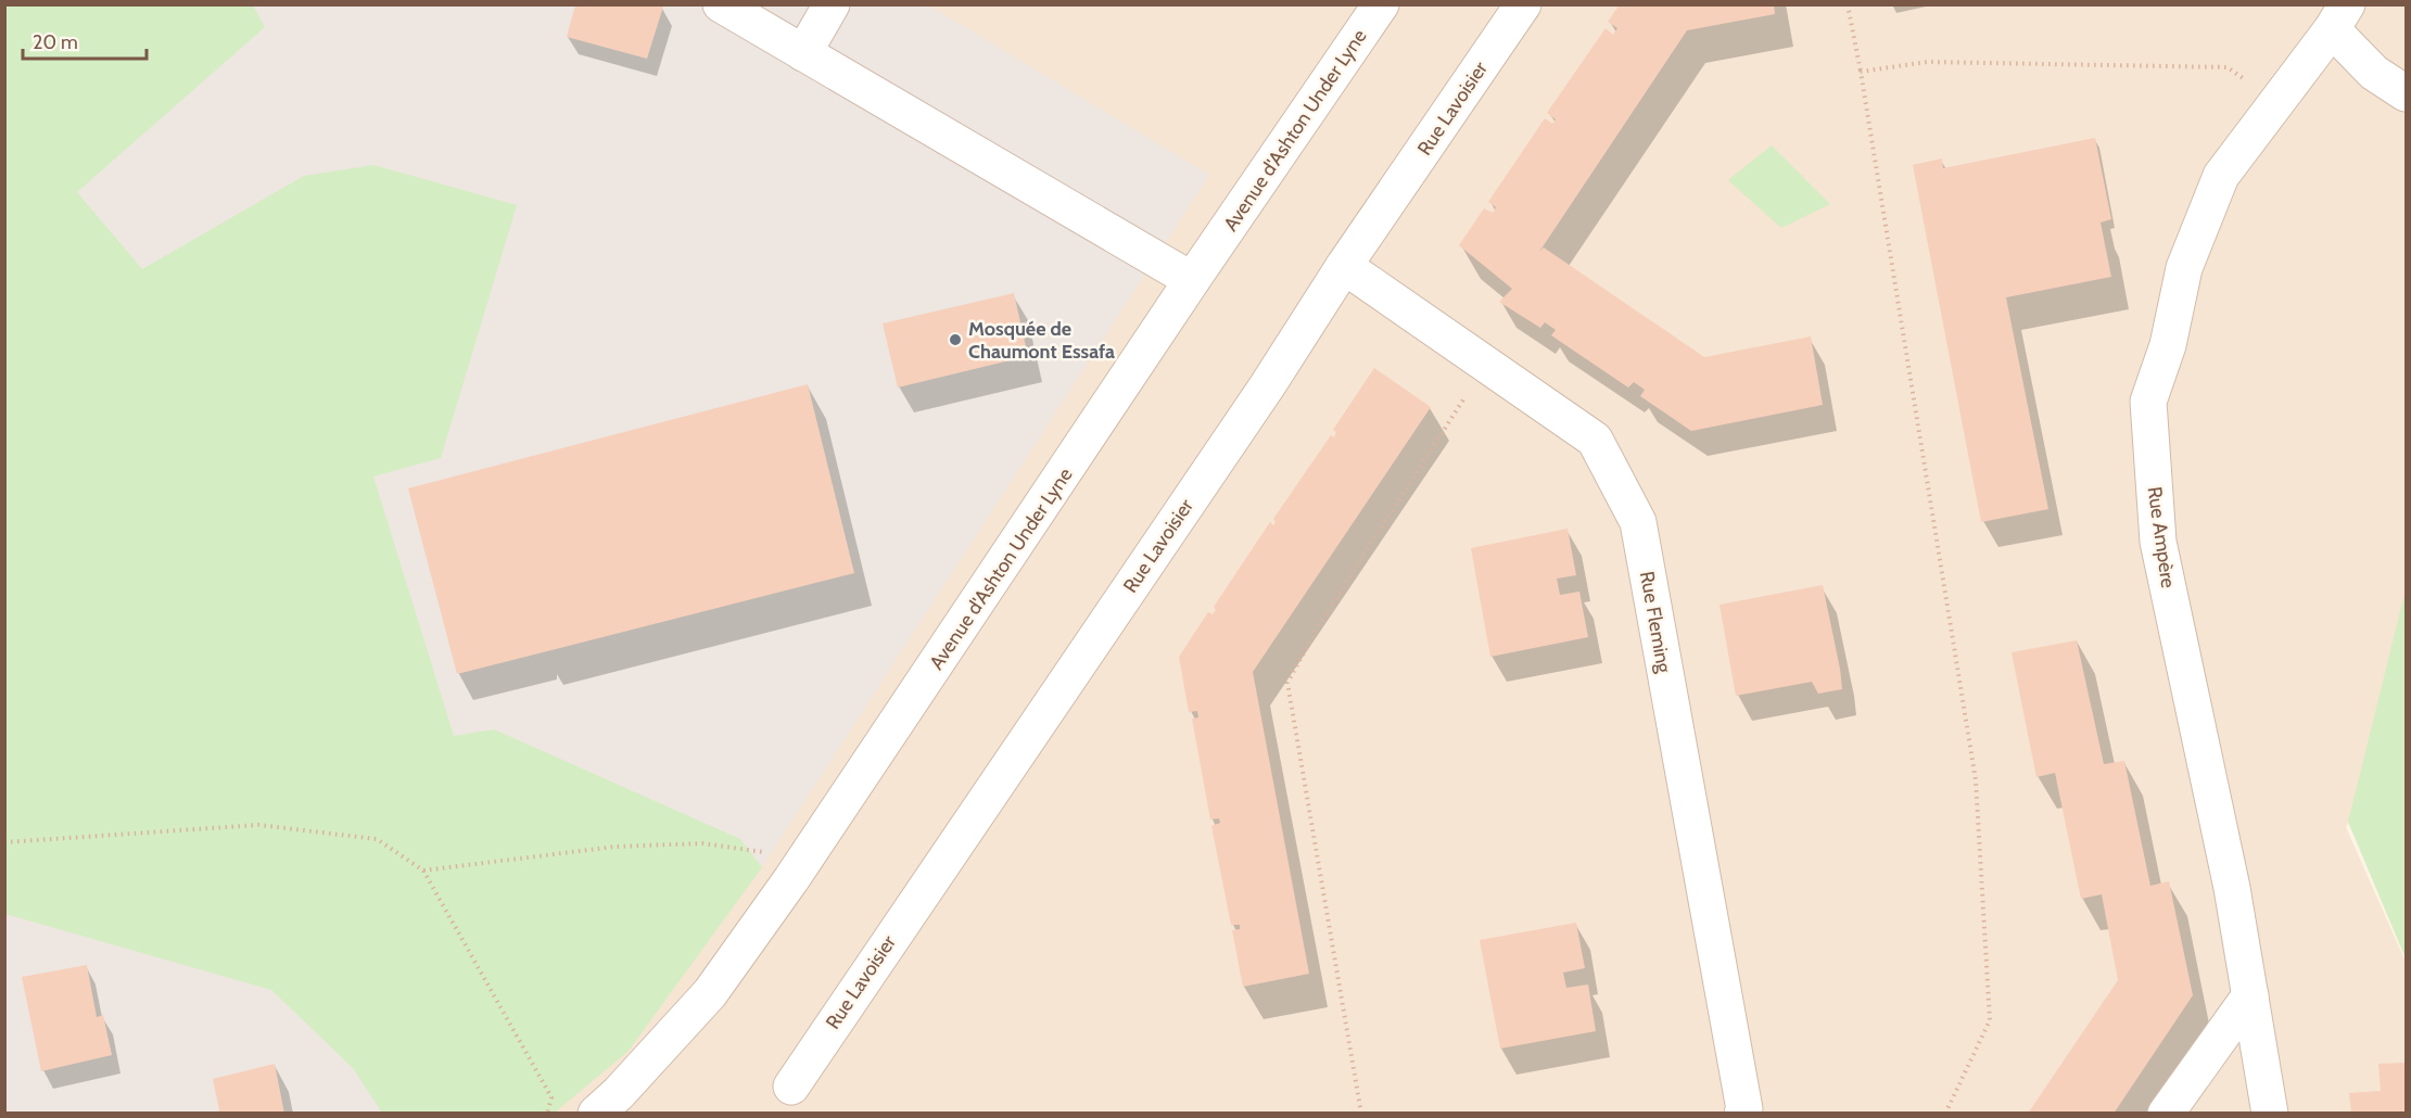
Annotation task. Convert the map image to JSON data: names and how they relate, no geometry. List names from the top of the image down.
{
  "streets": {
    "street": [
      "Rue Lavoisier",
      "Avenue d'Ashton Under Lyne",
      "Rue Ampère",
      "Rue Fleming"
    ]
  },
  "crossings": [
    ["Rue Lavoisier", "Rue Fleming"]
  ],
  "places": ["Mosquée de Chaumont Essafa"],
  "scale_bar": "20 m"
}
